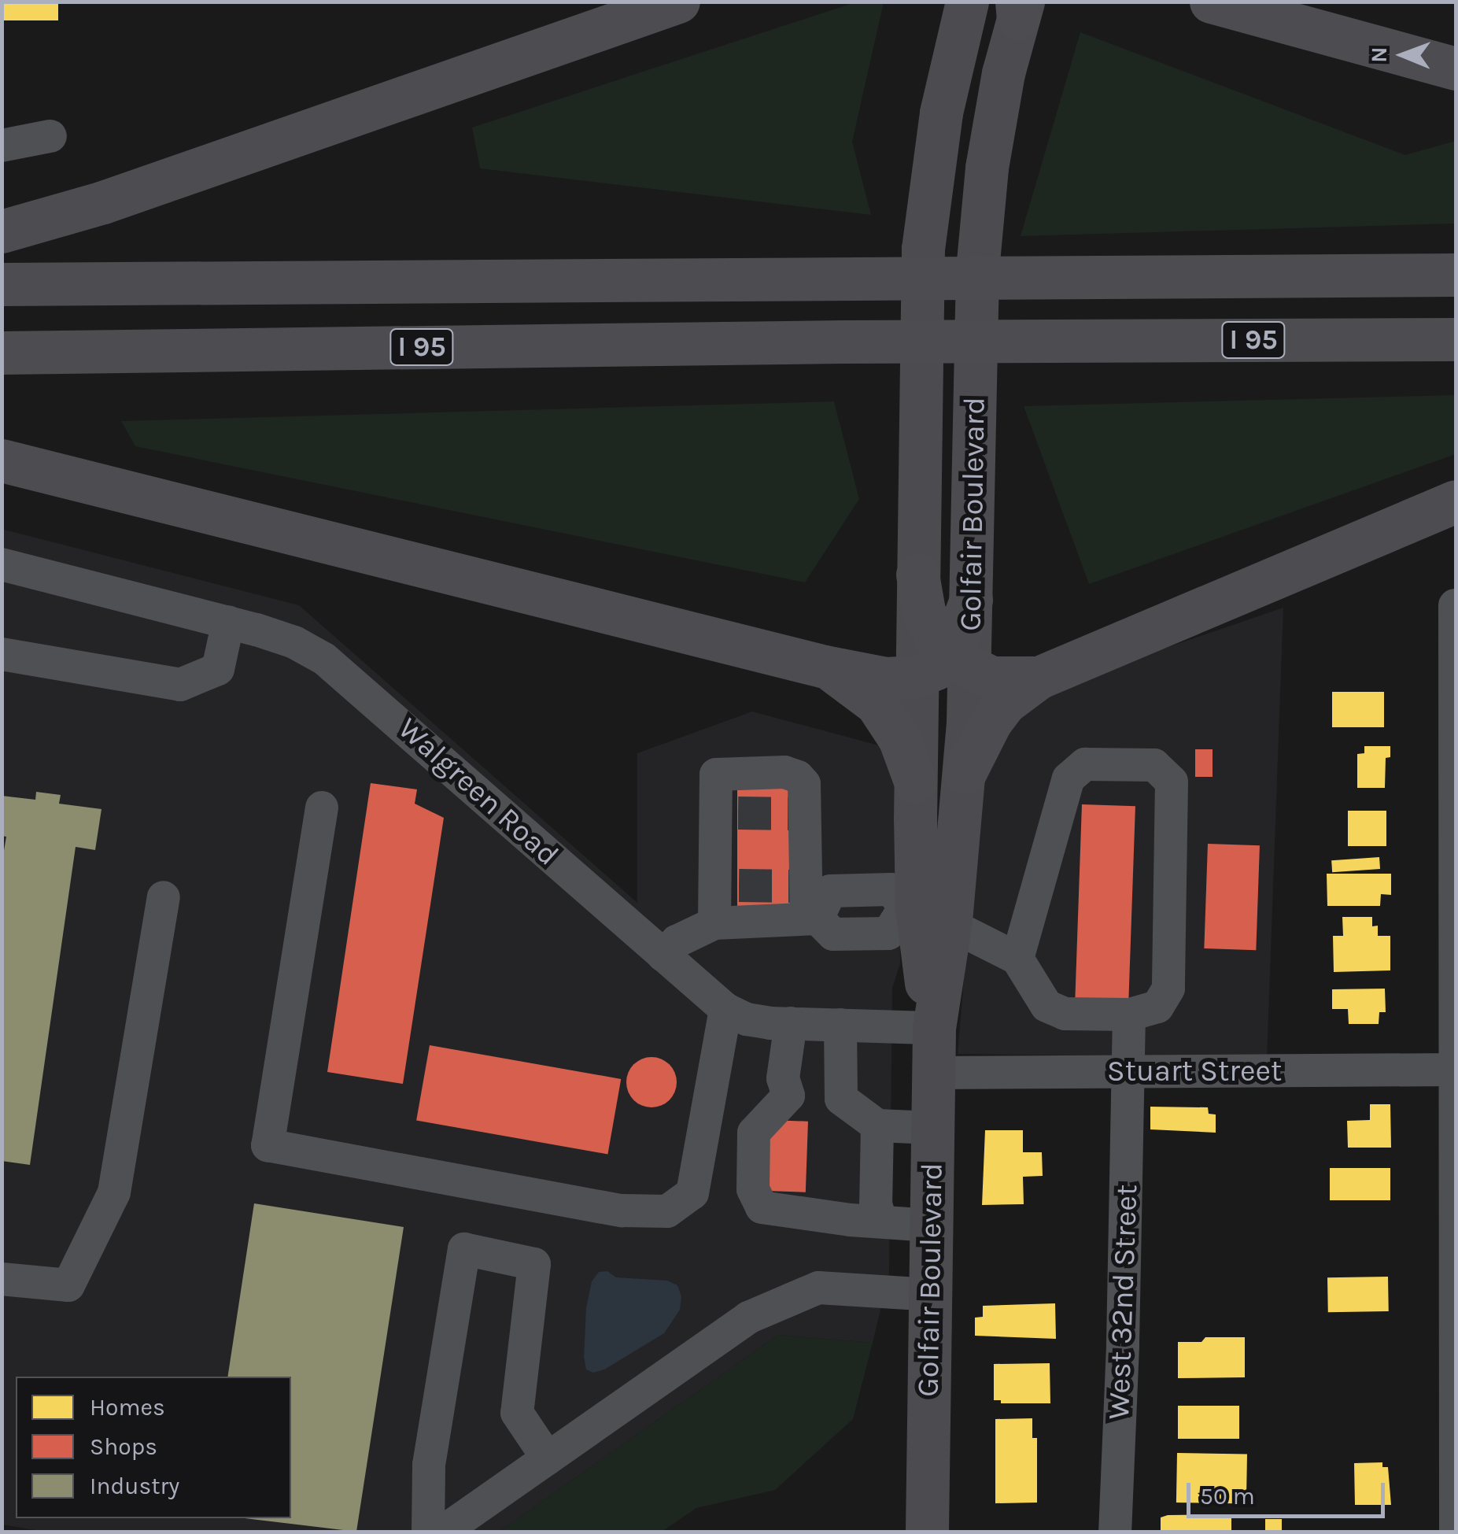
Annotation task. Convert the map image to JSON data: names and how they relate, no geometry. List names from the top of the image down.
{
  "streets": {
    "highway": ["I 95"],
    "main road": ["Golfair Boulevard"],
    "street": ["Walgreen Road", "Stuart Street", "West 32nd Street"]
  },
  "crossings": [
    ["Golfair Boulevard", "Walgreen Road"],
    ["Golfair Boulevard", "Stuart Street"],
    ["Stuart Street", "West 32nd Street"]
  ],
  "legend": ["Homes", "Shops", "Industry"],
  "scale_bar": "50 m",
  "north": "left"
}
